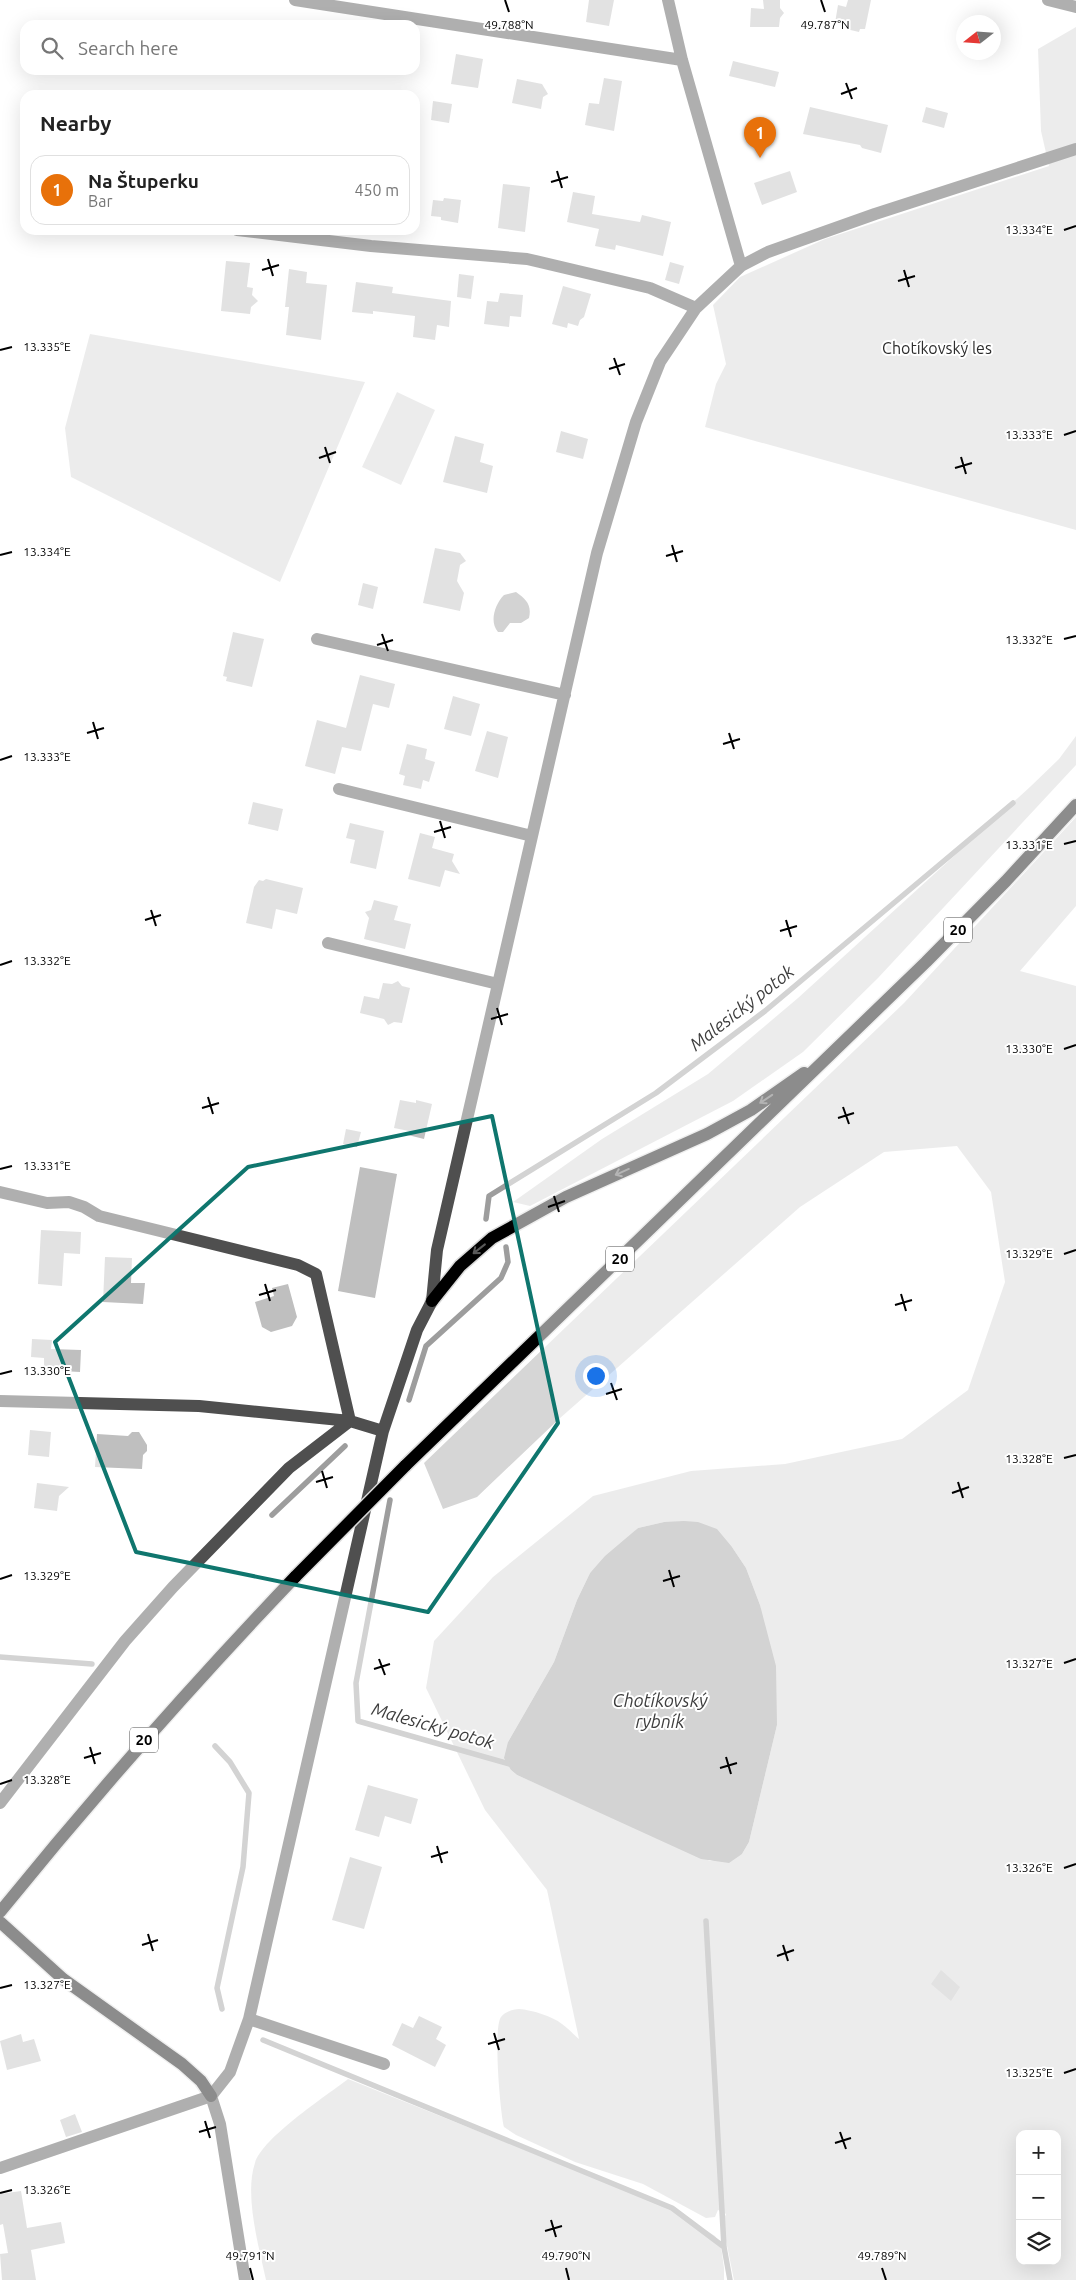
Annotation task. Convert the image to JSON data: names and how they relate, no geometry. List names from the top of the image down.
{
  "streets": {
    "main road": ["20"]
  },
  "water": ["Malesický potok", "Chotíkovský rybník"],
  "parks": ["Chotíkovský les"],
  "north": "left",
  "page": {
    "search": "Search here",
    "heading": "Nearby",
    "pins": "1",
    "list": [
      {
        "mark": "1",
        "name": "Na Štuperku",
        "note": "Bar",
        "value": "450 m"
      }
    ],
    "map_buttons": ["+", "−"]
  },
  "coordinates": [
    "49.788°N",
    "49.787°N",
    "13.334°E",
    "13.335°E",
    "13.333°E",
    "13.332°E",
    "13.331°E",
    "13.330°E",
    "13.329°E",
    "13.328°E",
    "13.327°E",
    "13.326°E",
    "13.325°E",
    "49.791°N",
    "49.790°N",
    "49.789°N"
  ]
}
